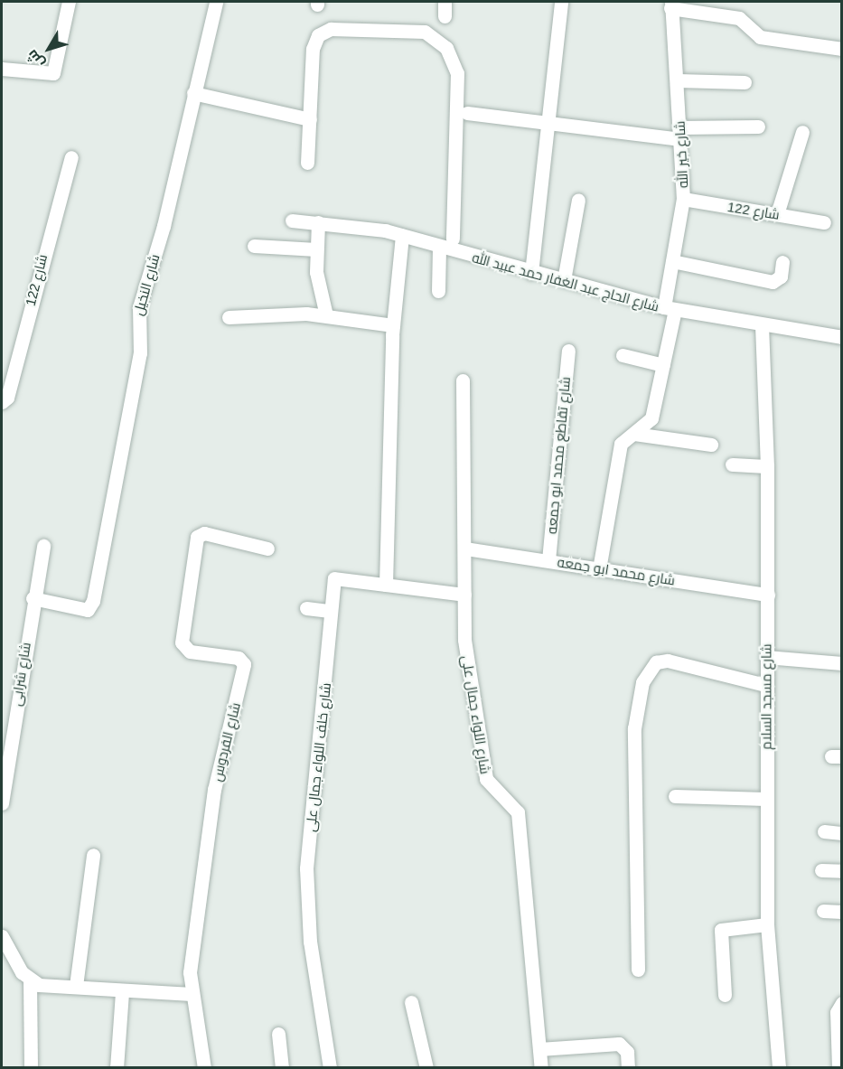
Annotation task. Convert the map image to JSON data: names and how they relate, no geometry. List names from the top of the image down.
{
  "streets": {
    "street": [
      "شارع خير الله",
      "شارع 122",
      "شارع الحاج عبد الغفار حمد عبيد الله",
      "شارع النخيل",
      "شارع تقاطع محمد ابو جمعه",
      "شارع محمد ابو جمعه",
      "شارع شرابى",
      "شارع مسجد السلام",
      "شارع اللواء جمال على",
      "شارع الفردوس",
      "شارع خلف اللواء جمال على"
    ]
  },
  "crossings": [
    ["شارع خير الله", "شارع 122"],
    ["شارع خير الله", "شارع الحاج عبد الغفار حمد عبيد الله"],
    ["شارع خير الله", "شارع محمد ابو جمعه"],
    ["شارع الحاج عبد الغفار حمد عبيد الله", "شارع مسجد السلام"],
    ["شارع النخيل", "شارع شرابى"],
    ["شارع تقاطع محمد ابو جمعه", "شارع محمد ابو جمعه"],
    ["شارع محمد ابو جمعه", "شارع مسجد السلام"],
    ["شارع محمد ابو جمعه", "شارع اللواء جمال على"],
    ["شارع اللواء جمال على", "شارع خلف اللواء جمال على"]
  ],
  "north": "bottom left"
}
